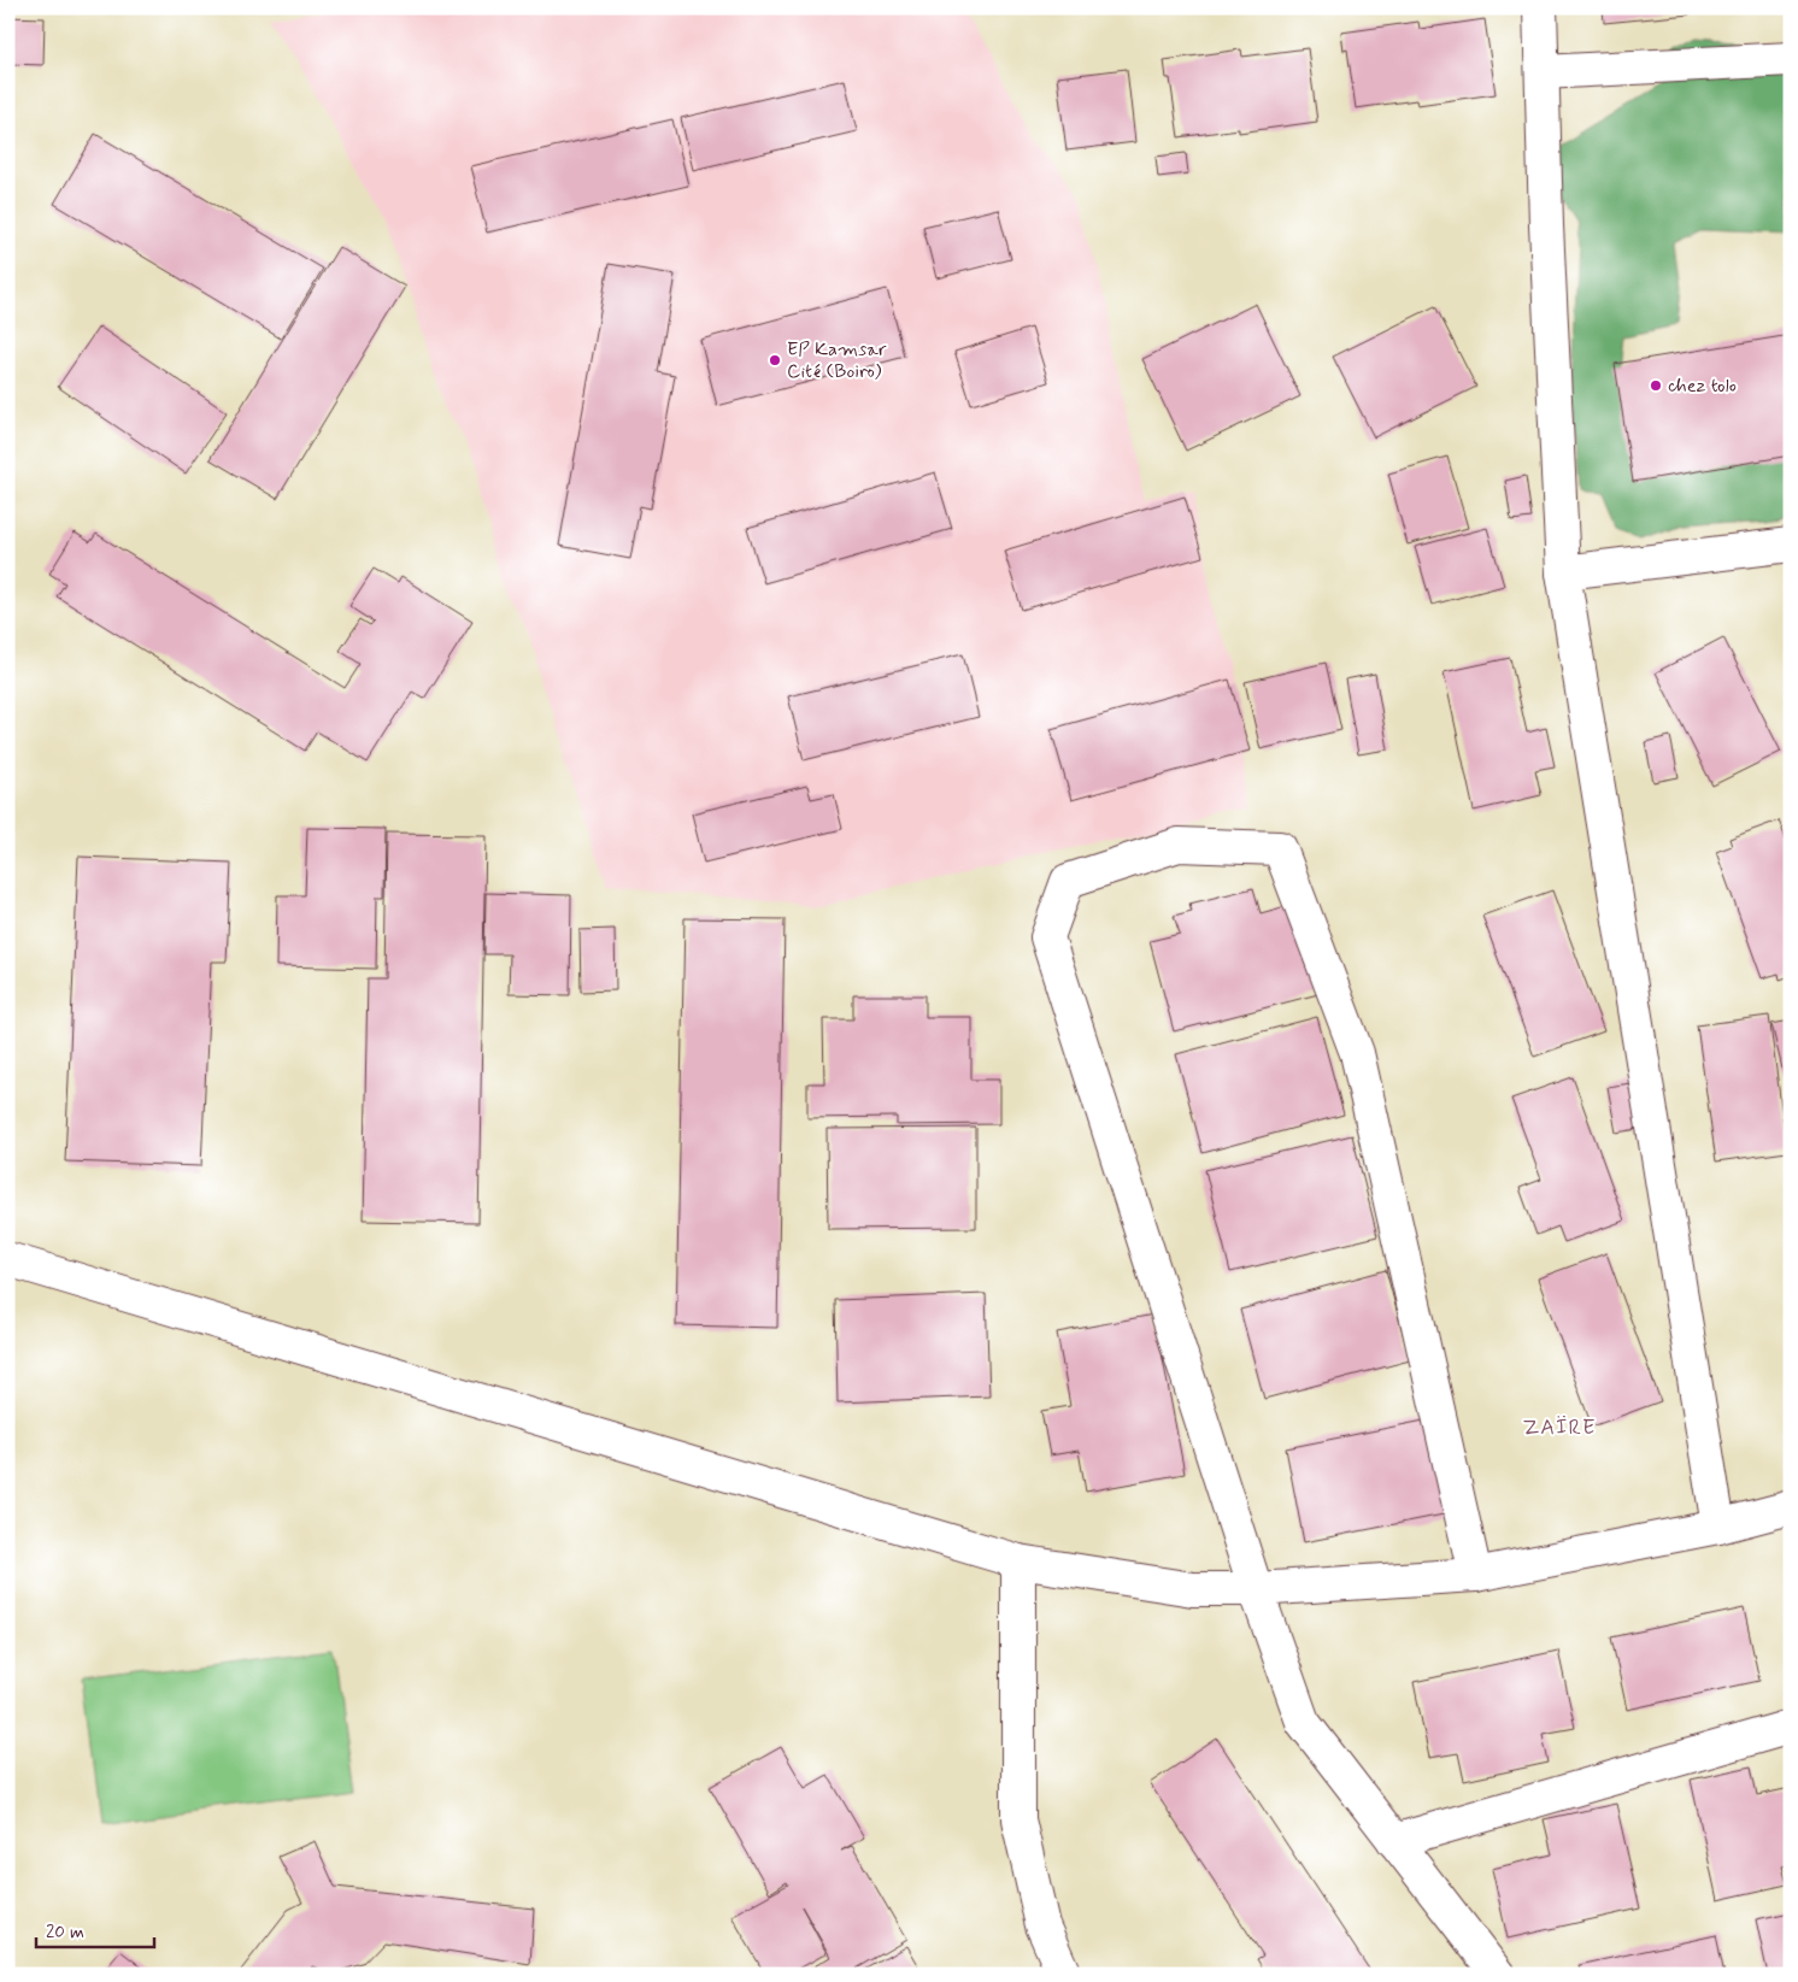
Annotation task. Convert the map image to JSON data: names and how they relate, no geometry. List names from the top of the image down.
{
  "districts": ["ZAÏRE"],
  "places": ["EP Kamsar Cité (Boiro)", "chez tolo"],
  "scale_bar": "20 m"
}
